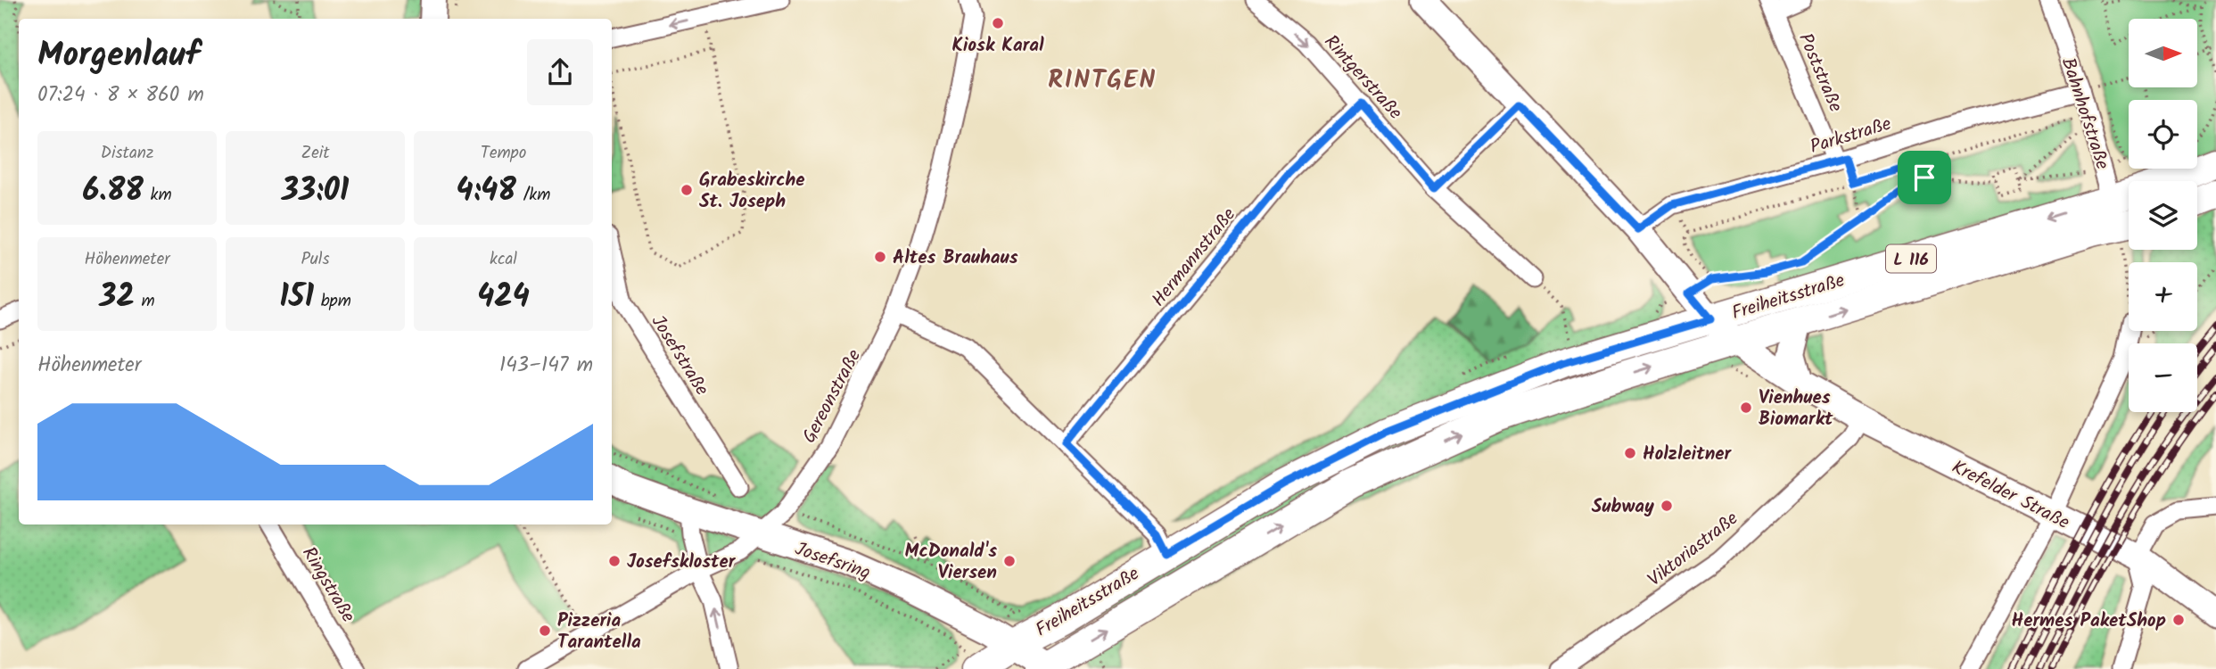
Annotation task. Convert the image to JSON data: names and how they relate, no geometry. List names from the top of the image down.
{
  "streets": {
    "main road": [
      "Bahnhofstraße",
      "L 116",
      "Freiheitsstraße",
      "Krefelder Straße",
      "Josefsring"
    ],
    "street": [
      "Poststraße",
      "Rintgerstraße",
      "Parkstraße",
      "Hermannstraße",
      "Josefstraße",
      "Gereonstraße",
      "Viktoriastraße",
      "Ringstraße"
    ]
  },
  "crossings": [
    ["Poststraße", "Parkstraße"],
    ["Rintgerstraße", "Hermannstraße"],
    ["Bahnhofstraße", "Parkstraße"],
    ["Bahnhofstraße", "Freiheitsstraße"],
    ["Parkstraße", "Krefelder Straße"],
    ["Freiheitsstraße", "Krefelder Straße"],
    ["Freiheitsstraße", "Josefsring"],
    ["Gereonstraße", "Josefsring"],
    ["Krefelder Straße", "Viktoriastraße"]
  ],
  "one_way": ["Rintgerstraße"],
  "districts": ["RINTGEN"],
  "places": [
    "Kiosk Karal",
    "Grabeskirche St. Joseph",
    "Altes Brauhaus",
    "Vienhues Biomarkt",
    "Holzleitner",
    "Subway",
    "Josefskloster",
    "McDonald's Viersen",
    "Hermes PaketShop",
    "Pizzeria Tarantella"
  ],
  "north": "right",
  "page": {
    "map_buttons": ["+", "−"],
    "heading": ["Morgenlauf", "07:24 · 8 × 860 m"],
    "stats": [
      ["Distanz", "6.88 km"],
      ["Zeit", "33:01"],
      ["Tempo", "4:48 /km"],
      ["Höhenmeter", "32 m"],
      ["Puls", "151 bpm"],
      ["kcal", "424"]
    ],
    "chart": ["Höhenmeter", "143–147 m"]
  }
}
